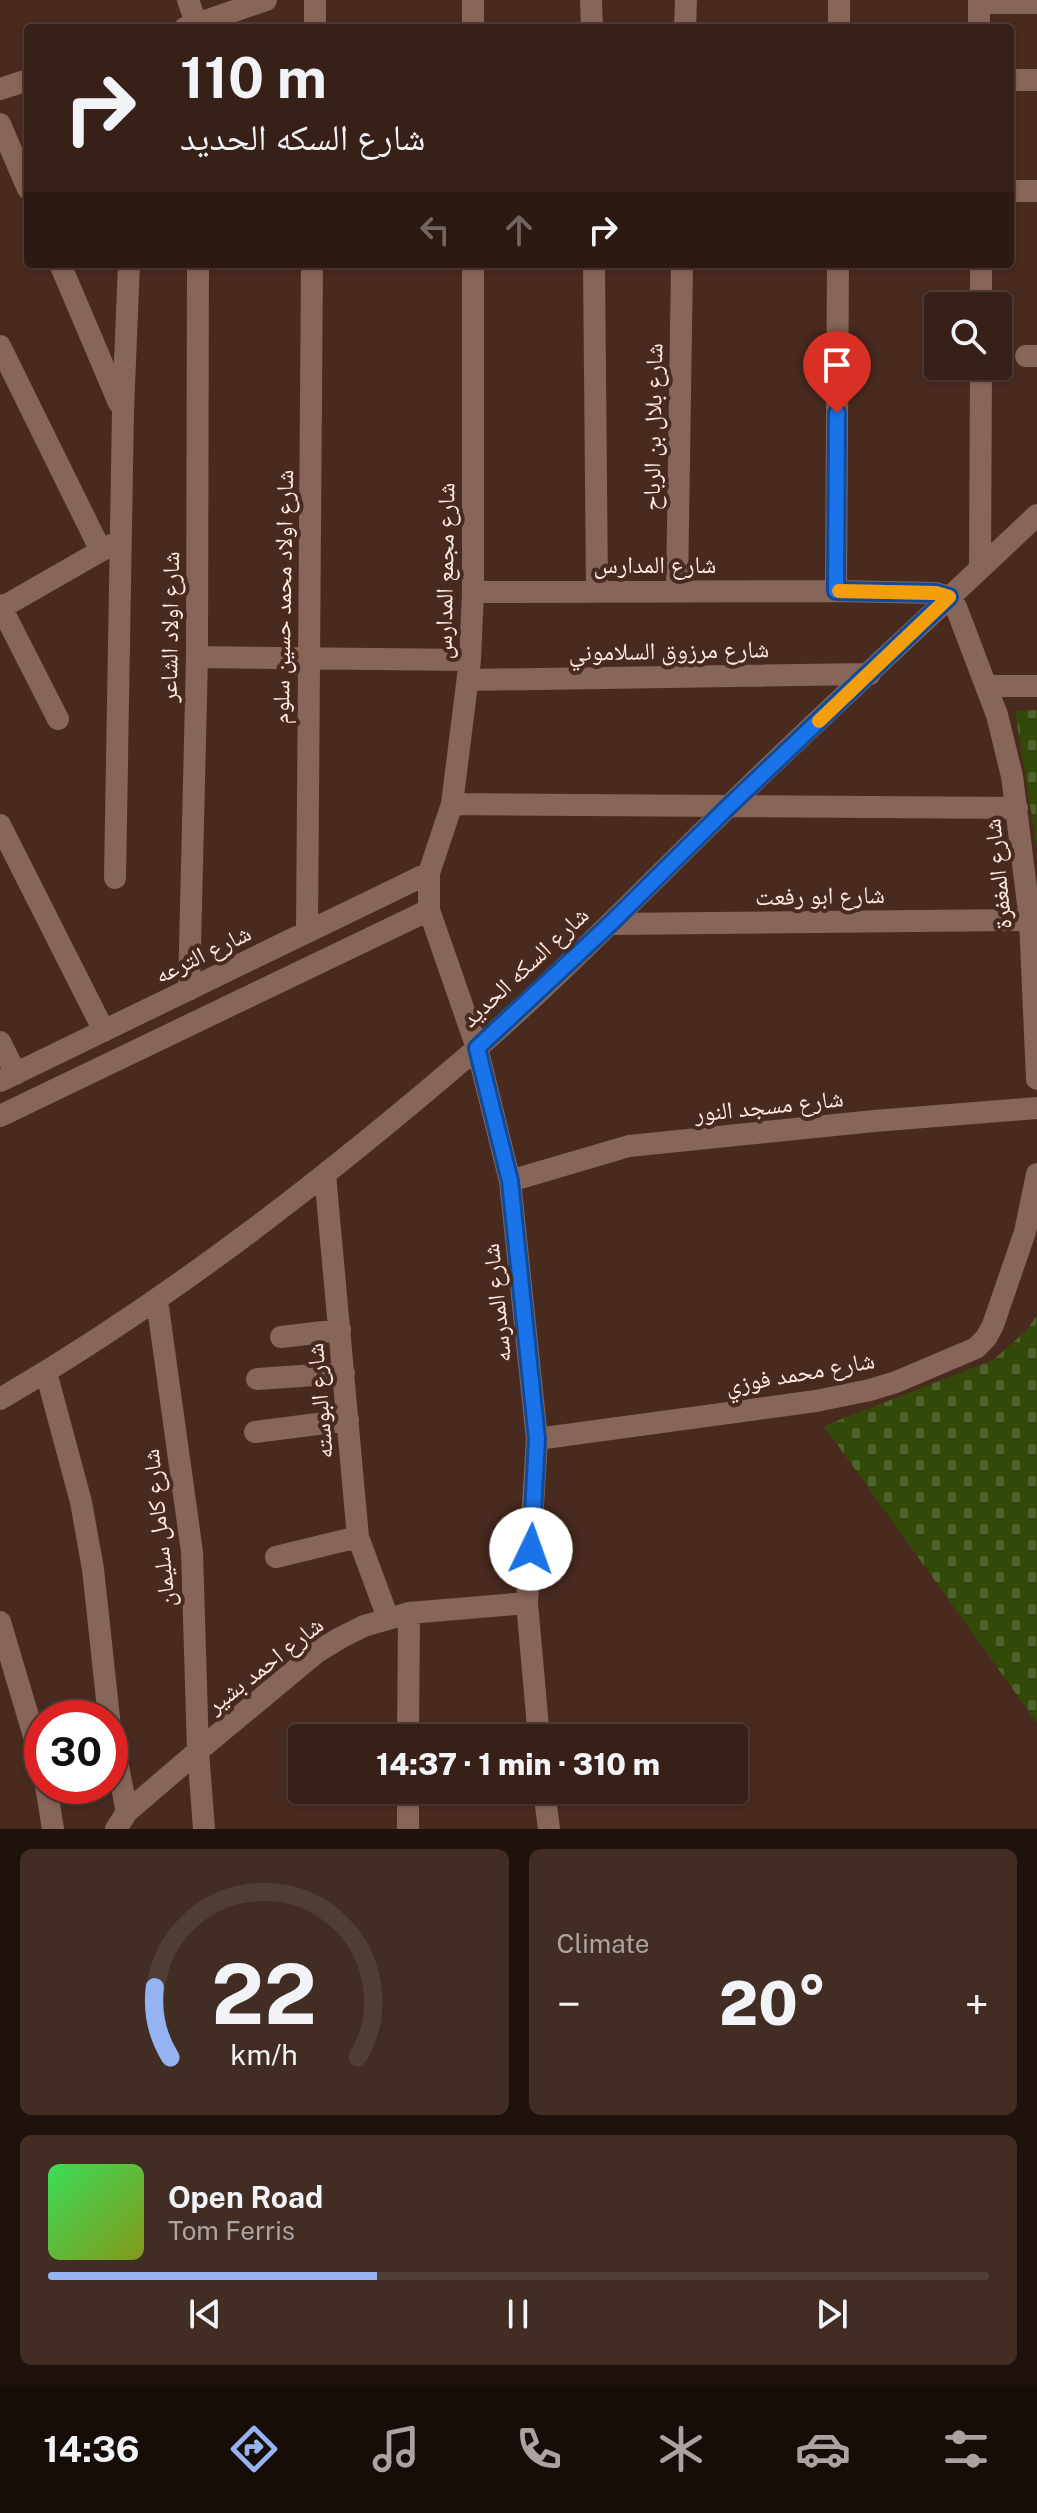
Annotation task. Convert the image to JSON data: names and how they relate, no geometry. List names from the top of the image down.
{
  "streets": {
    "street": [
      "شارع بلال بن الرباح",
      "شارع المدارس",
      "شارع مجمع المدارس",
      "شارع اولاد محمد حسين سلوم",
      "شارع اولاد الشاعر",
      "شارع مرزوق السلاموني",
      "شارع المغفرة",
      "شارع ابو رفعت",
      "شارع الترعه",
      "شارع السكه الحديد",
      "شارع مسجد النور",
      "شارع المدرسه",
      "شارع محمد فوزي",
      "شارع البوسته",
      "شارع كامل سليمان",
      "شارع احمد بشير"
    ]
  },
  "crossings": [
    ["شارع بلال بن الرباح", "شارع المدارس"],
    ["شارع المدارس", "شارع مجمع المدارس"],
    ["شارع مجمع المدارس", "شارع مرزوق السلاموني"],
    ["شارع مجمع المدارس", "شارع الترعه"],
    ["شارع مجمع المدارس", "شارع المدرسه"],
    ["شارع اولاد محمد حسين سلوم", "شارع مرزوق السلاموني"],
    ["شارع اولاد محمد حسين سلوم", "شارع الترعه"],
    ["شارع اولاد الشاعر", "شارع مرزوق السلاموني"],
    ["شارع اولاد الشاعر", "شارع الترعه"],
    ["شارع مرزوق السلاموني", "شارع السكه الحديد"],
    ["شارع المغفرة", "شارع ابو رفعت"],
    ["شارع المغفرة", "شارع السكه الحديد"],
    ["شارع ابو رفعت", "شارع السكه الحديد"],
    ["شارع الترعه", "شارع المدرسه"],
    ["شارع السكه الحديد", "شارع المدرسه"],
    ["شارع السكه الحديد", "شارع البوسته"],
    ["شارع السكه الحديد", "شارع كامل سليمان"],
    ["شارع مسجد النور", "شارع المدرسه"],
    ["شارع المدرسه", "شارع محمد فوزي"],
    ["شارع المدرسه", "شارع احمد بشير"],
    ["شارع البوسته", "شارع احمد بشير"],
    ["شارع كامل سليمان", "شارع احمد بشير"]
  ],
  "page": {
    "turn": ["110 m", "شارع السكه الحديد"],
    "limit": "30",
    "trip": "14:37 · 1 min · 310 m",
    "tile": "Climate",
    "heat": ["−", "20°", "+"],
    "song": ["Open Road", "Tom Ferris"],
    "tabs": "14:36",
    "gauge": ["22", "km/h"]
  }
}
